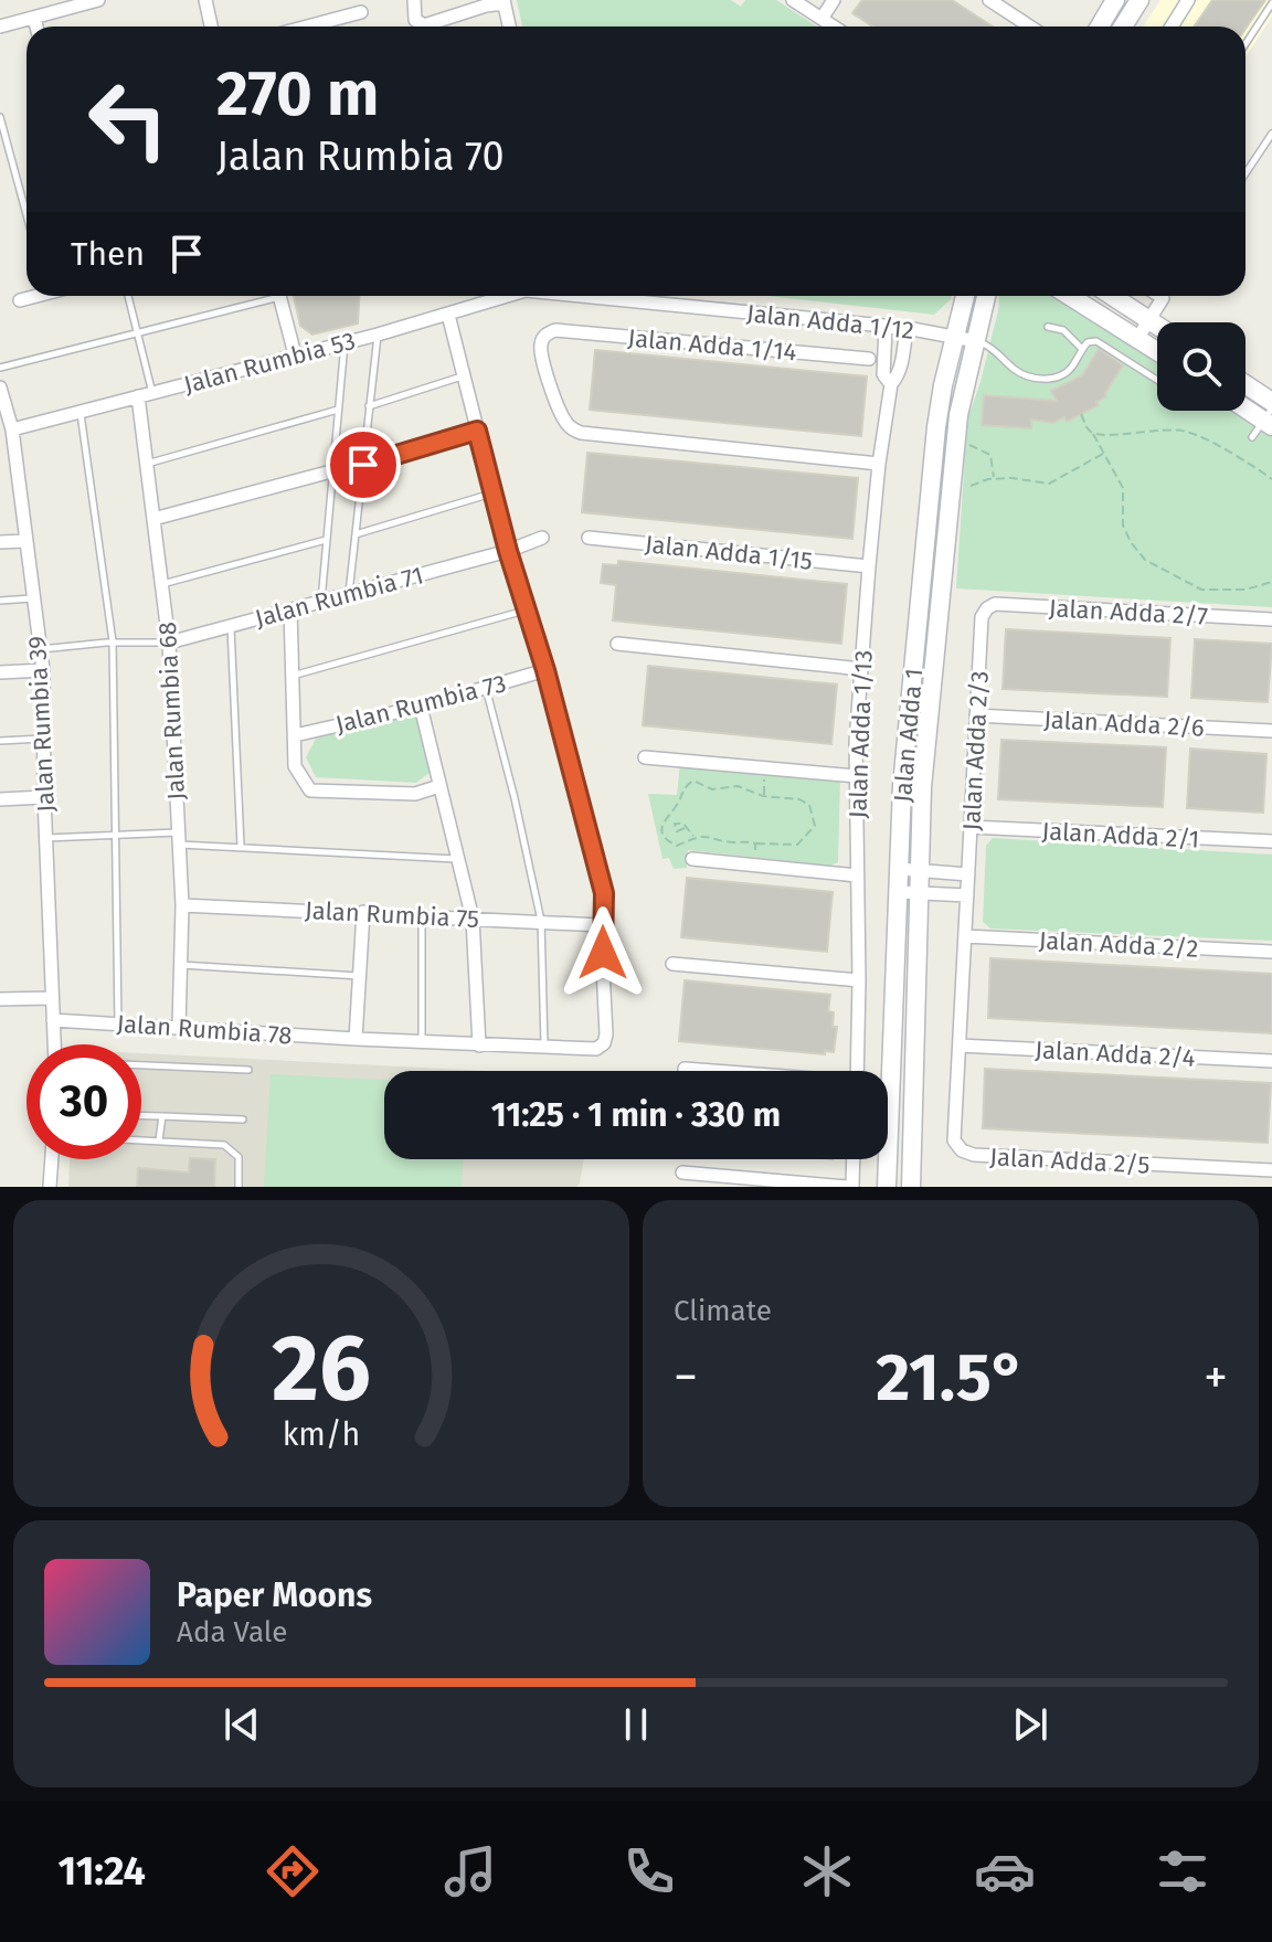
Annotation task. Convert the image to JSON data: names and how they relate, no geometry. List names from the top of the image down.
{
  "streets": {
    "street": [
      "Jalan Adda 1/12",
      "Jalan Adda 1/14",
      "Jalan Rumbia 53",
      "Jalan Adda 1/15",
      "Jalan Rumbia 71",
      "Jalan Adda 2/7",
      "Jalan Rumbia 73",
      "Jalan Rumbia 68",
      "Jalan Adda 2/6",
      "Jalan Rumbia 39",
      "Jalan Adda 1/13",
      "Jalan Adda 1",
      "Jalan Adda 2/3",
      "Jalan Adda 2/1",
      "Jalan Rumbia 75",
      "Jalan Adda 2/2",
      "Jalan Rumbia 78",
      "Jalan Adda 2/4",
      "Jalan Adda 2/5"
    ]
  },
  "crossings": [
    ["Jalan Adda 1/12", "Jalan Adda 1"],
    ["Jalan Adda 1/14", "Jalan Adda 1/13"],
    ["Jalan Rumbia 53", "Jalan Rumbia 68"],
    ["Jalan Rumbia 53", "Jalan Rumbia 39"],
    ["Jalan Adda 1/15", "Jalan Adda 1/13"],
    ["Jalan Rumbia 71", "Jalan Rumbia 68"],
    ["Jalan Adda 2/7", "Jalan Adda 2/3"],
    ["Jalan Rumbia 68", "Jalan Rumbia 75"],
    ["Jalan Rumbia 68", "Jalan Rumbia 78"],
    ["Jalan Adda 2/6", "Jalan Adda 2/3"],
    ["Jalan Rumbia 39", "Jalan Rumbia 78"],
    ["Jalan Adda 2/3", "Jalan Adda 2/1"],
    ["Jalan Adda 2/3", "Jalan Adda 2/2"],
    ["Jalan Rumbia 75", "Jalan Rumbia 78"],
    ["Jalan Adda 2/4", "Jalan Adda 2/5"]
  ],
  "page": {
    "turn": ["270 m", "Jalan Rumbia 70"],
    "then": "Then",
    "limit": "30",
    "trip": "11:25 · 1 min · 330 m",
    "tile": "Climate",
    "heat": ["−", "21.5°", "+"],
    "song": ["Paper Moons", "Ada Vale"],
    "tabs": "11:24",
    "gauge": ["26", "km/h"]
  }
}
